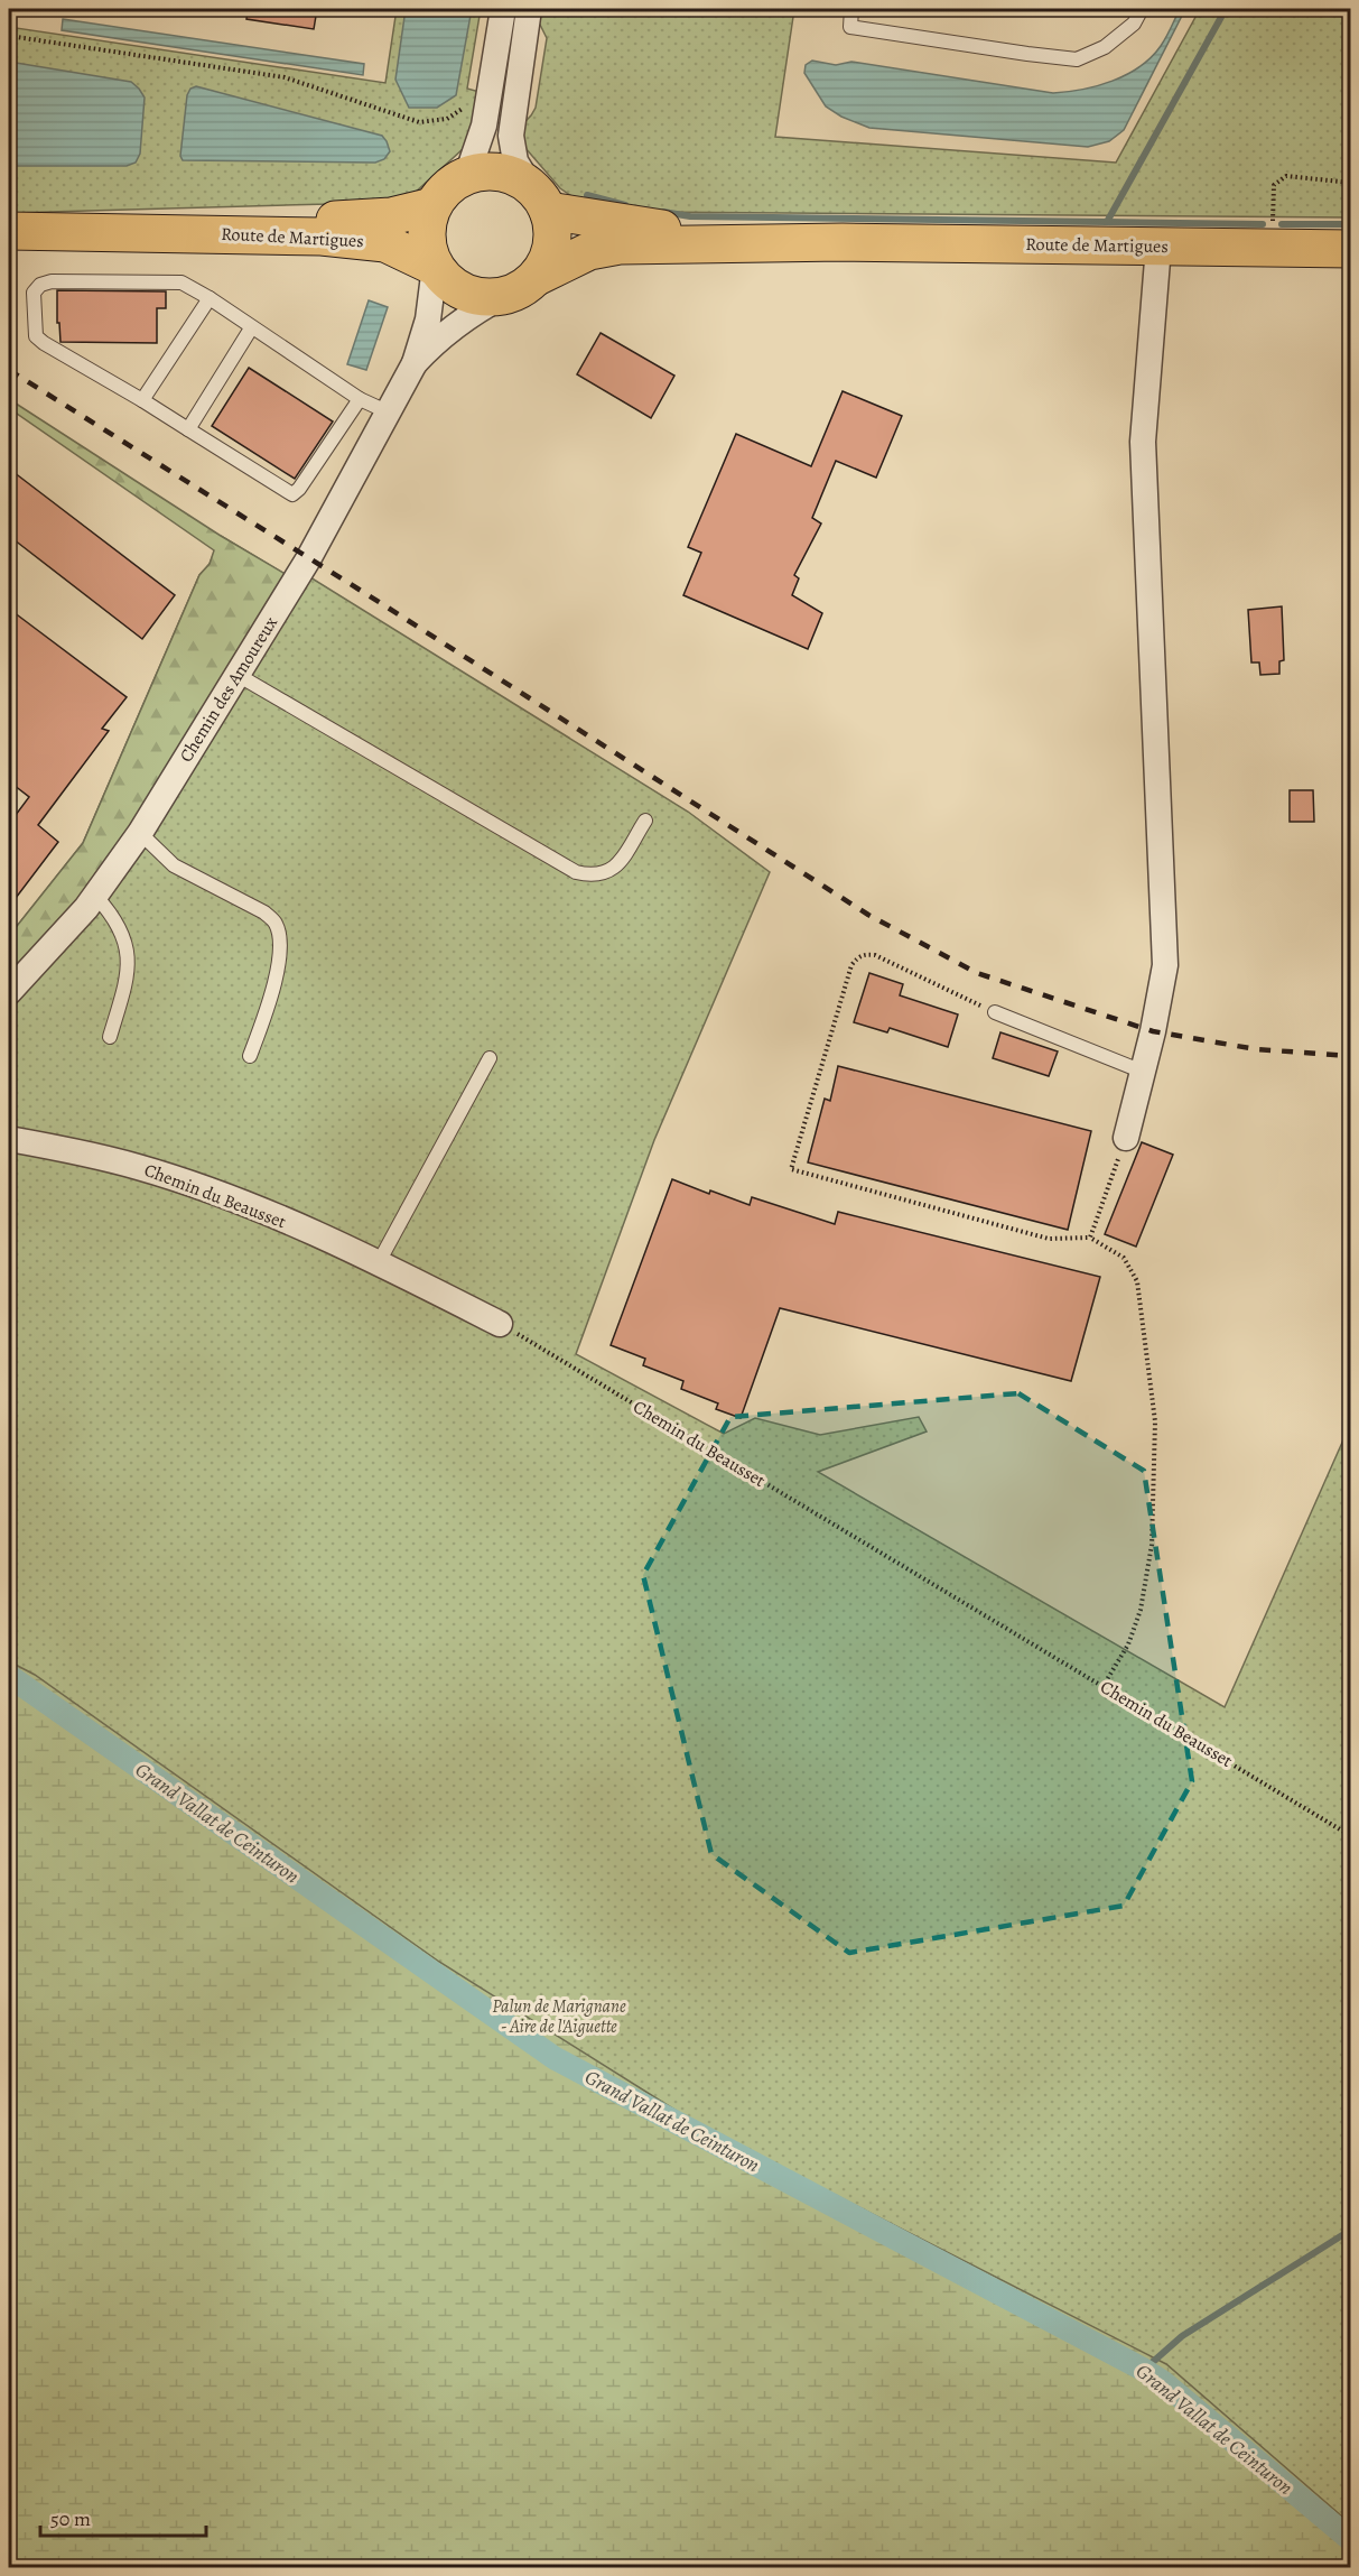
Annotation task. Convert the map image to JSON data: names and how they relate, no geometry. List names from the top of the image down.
{
  "streets": {
    "main road": ["Route de Martigues"],
    "street": ["Chemin des Amoureux", "Chemin du Beausset"]
  },
  "crossings": [
    ["Route de Martigues", "Chemin des Amoureux"]
  ],
  "water": ["Grand Vallat de Ceinturon"],
  "parks": ["Palun de Marignane - Aire de l'Aiguette"],
  "scale_bar": "50 m"
}
